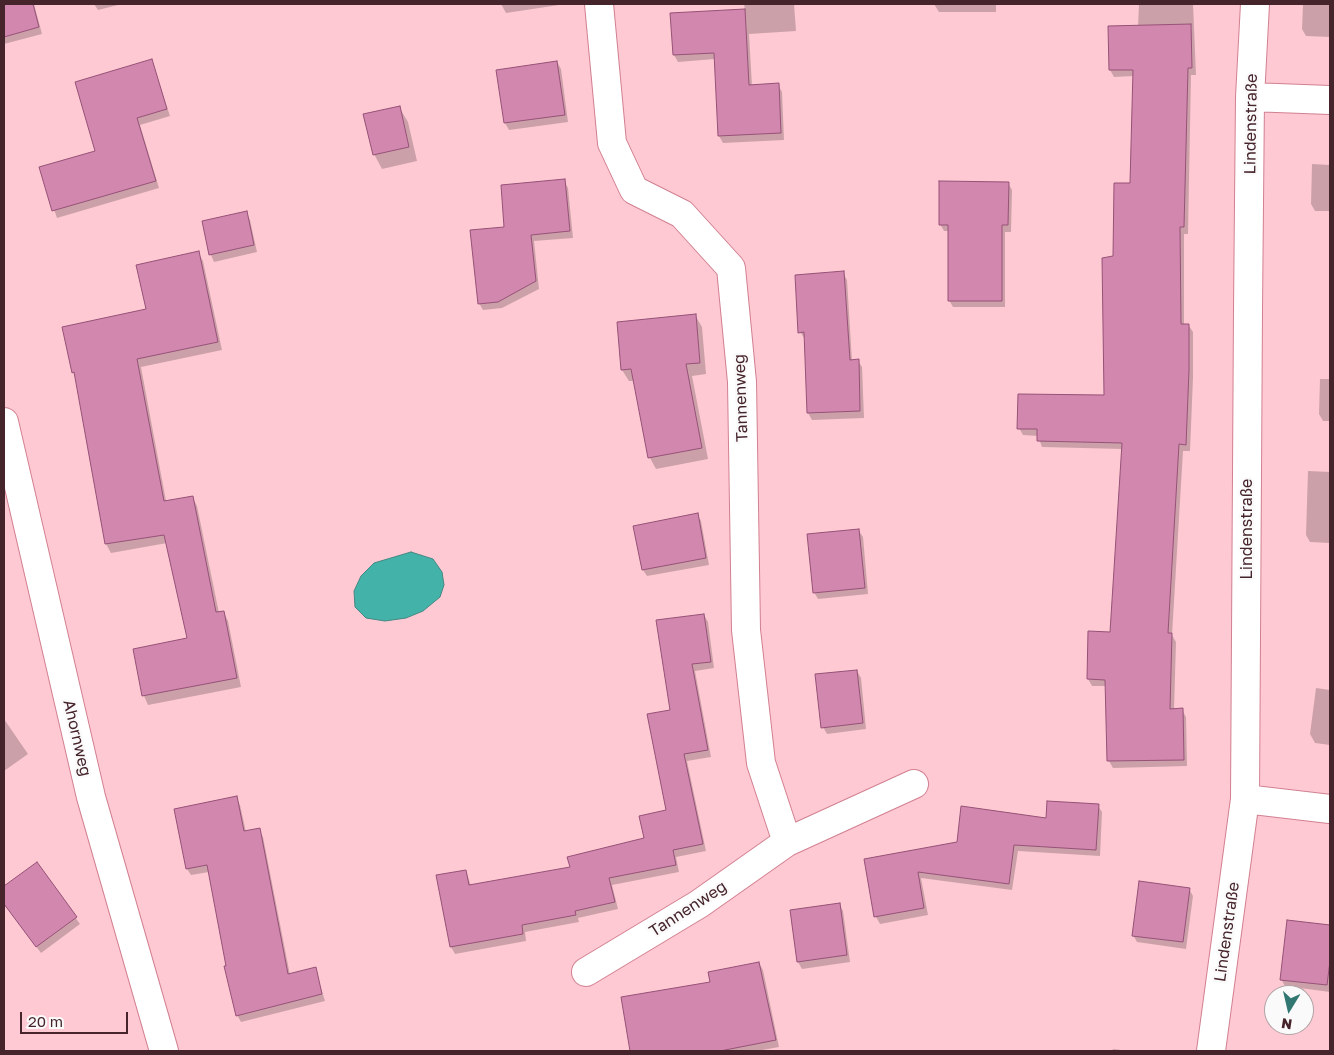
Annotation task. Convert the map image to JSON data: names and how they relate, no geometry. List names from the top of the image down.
{
  "streets": {
    "street": ["Lindenstraße", "Tannenweg", "Ahornweg"]
  },
  "scale_bar": "20 m",
  "north": "bottom"
}
